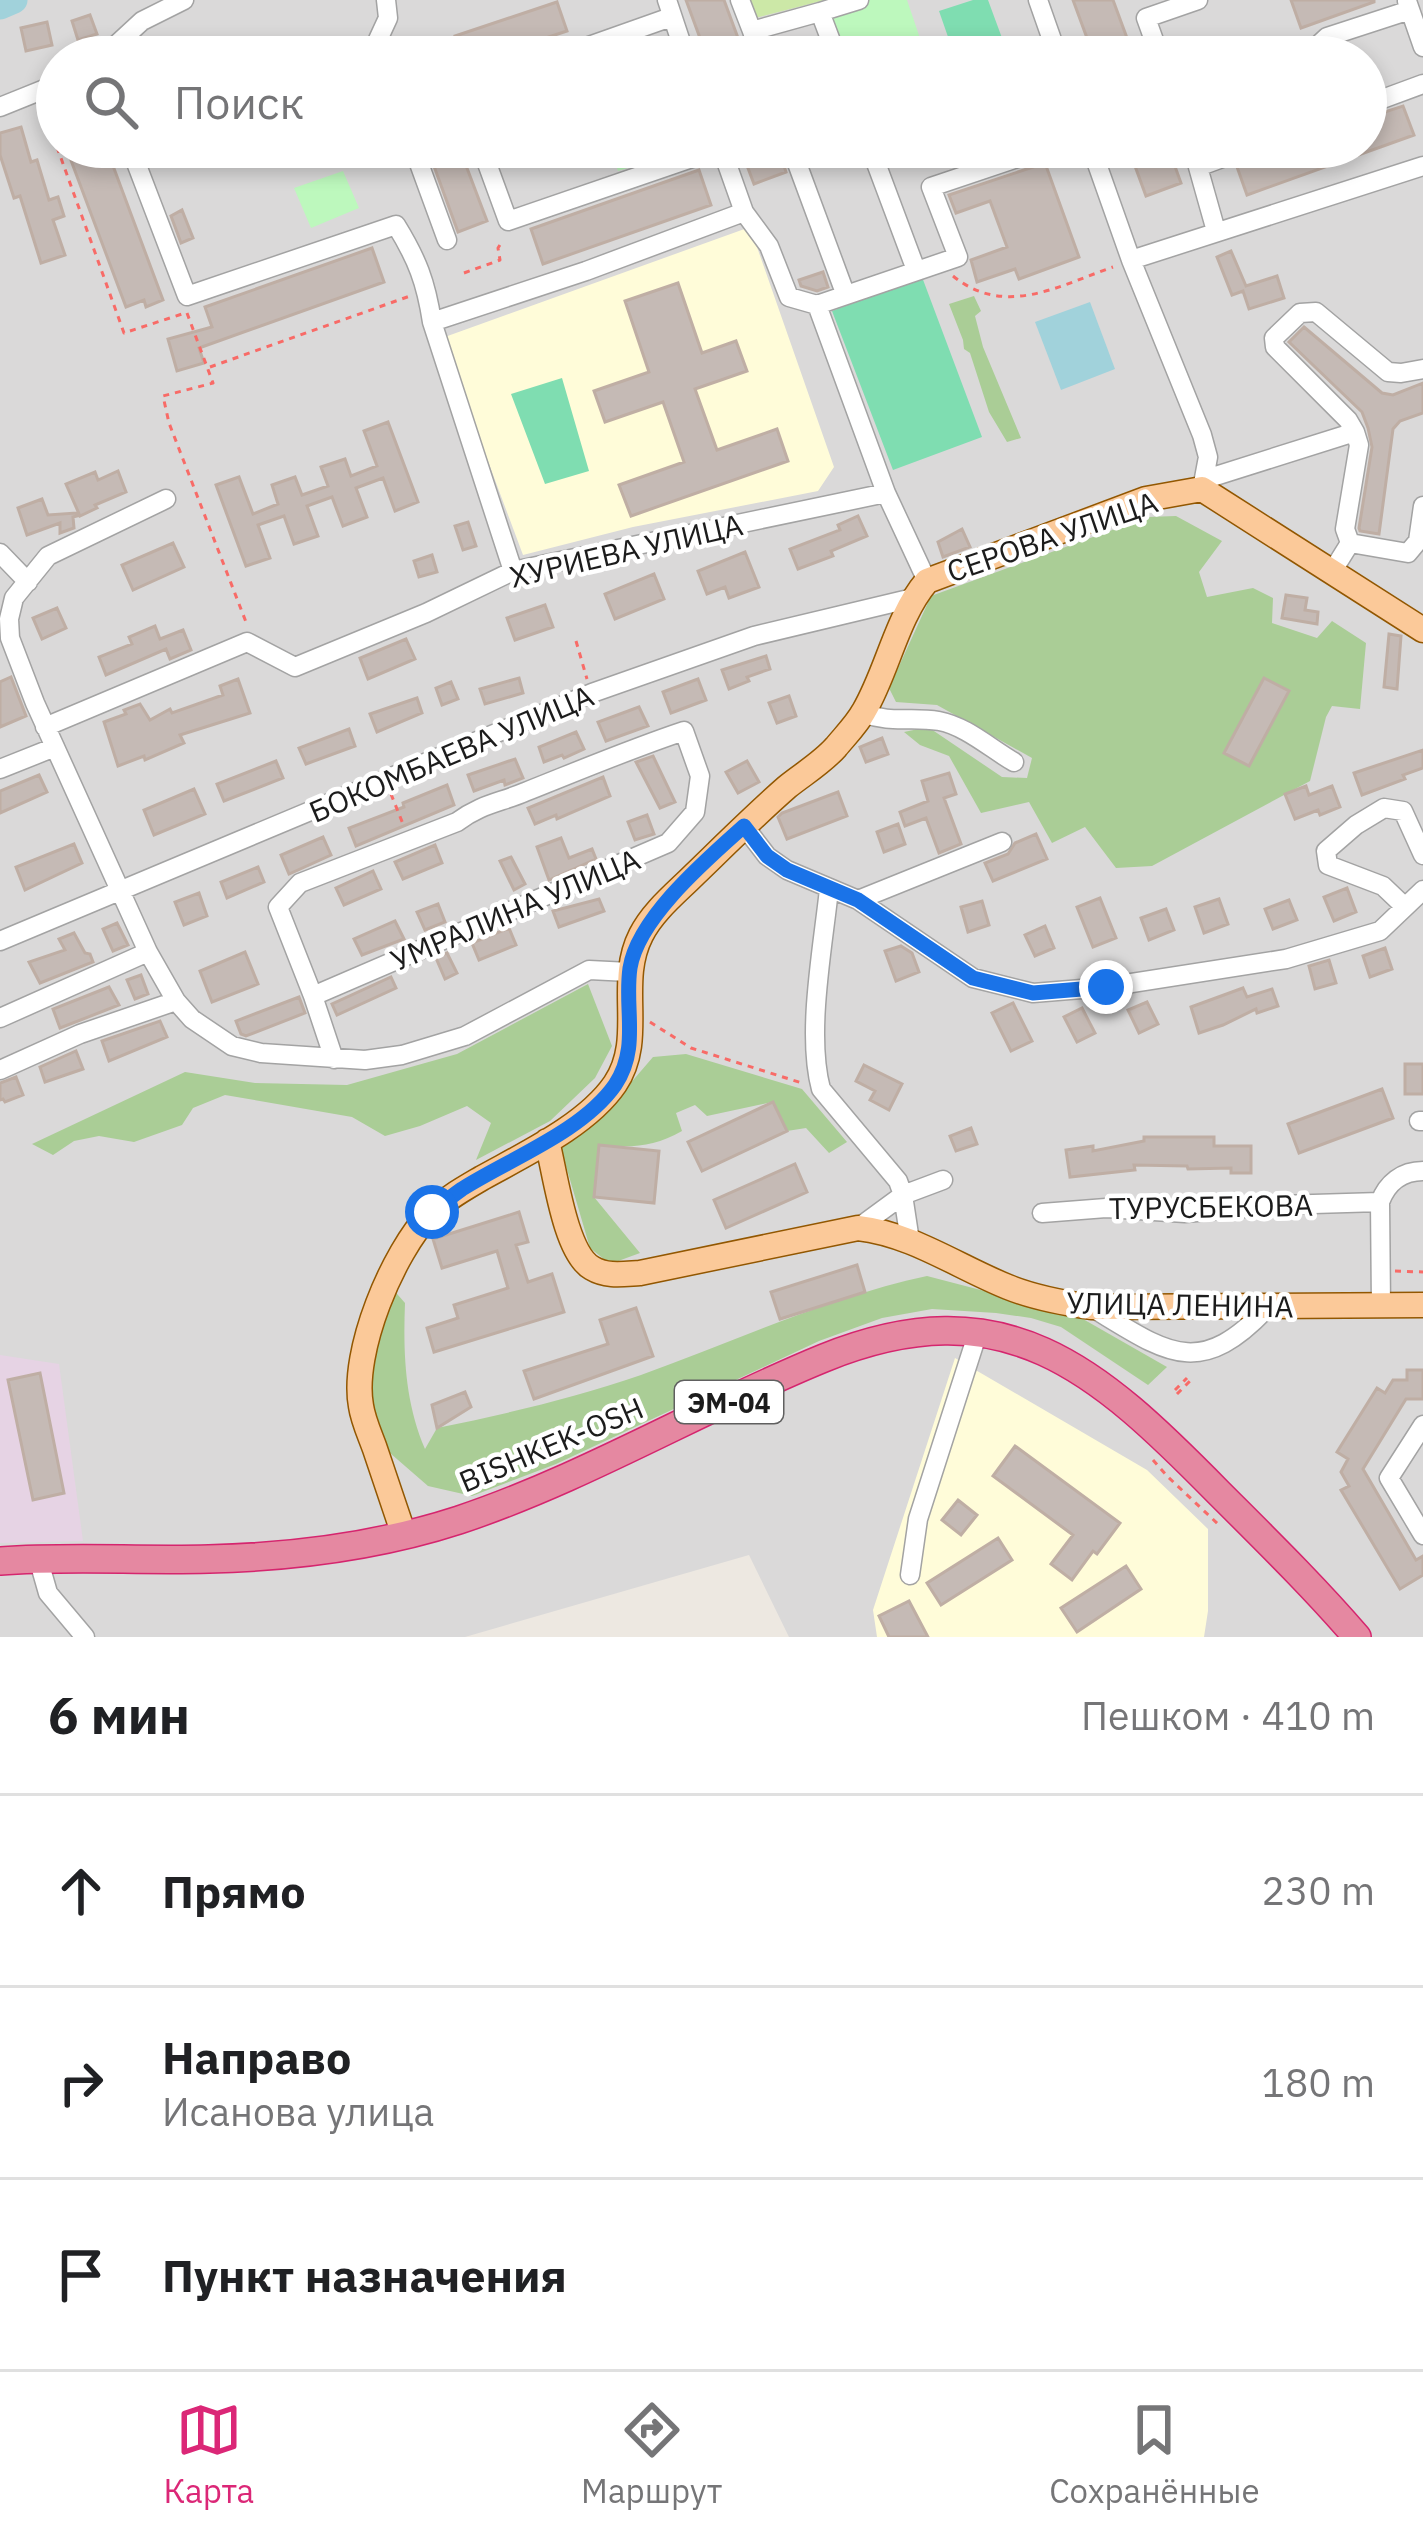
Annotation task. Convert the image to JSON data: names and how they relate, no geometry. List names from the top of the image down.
{
  "streets": {
    "highway": ["ЭМ-04", "BISHKEK-OSH"],
    "main road": ["СЕРОВА УЛИЦА", "УЛИЦА ЛЕНИНА"],
    "street": [
      "ХУРИЕВА УЛИЦА",
      "БОКОМБАЕВА УЛИЦА",
      "УМРАЛИНА УЛИЦА",
      "ТУРУСБЕКОВА"
    ]
  },
  "crossings": [
    ["СЕРОВА УЛИЦА", "ХУРИЕВА УЛИЦА"],
    ["СЕРОВА УЛИЦА", "БОКОМБАЕВА УЛИЦА"]
  ],
  "page": {
    "search": "Поиск",
    "heading": ["6 мин", "Пешком · 410 m"],
    "list": [
      ["Прямо", "230 m"],
      ["Направо", "Исанова улица", "180 m"],
      "Пункт назначения"
    ],
    "nav": ["Карта", "Маршрут", "Сохранённые"]
  }
}
